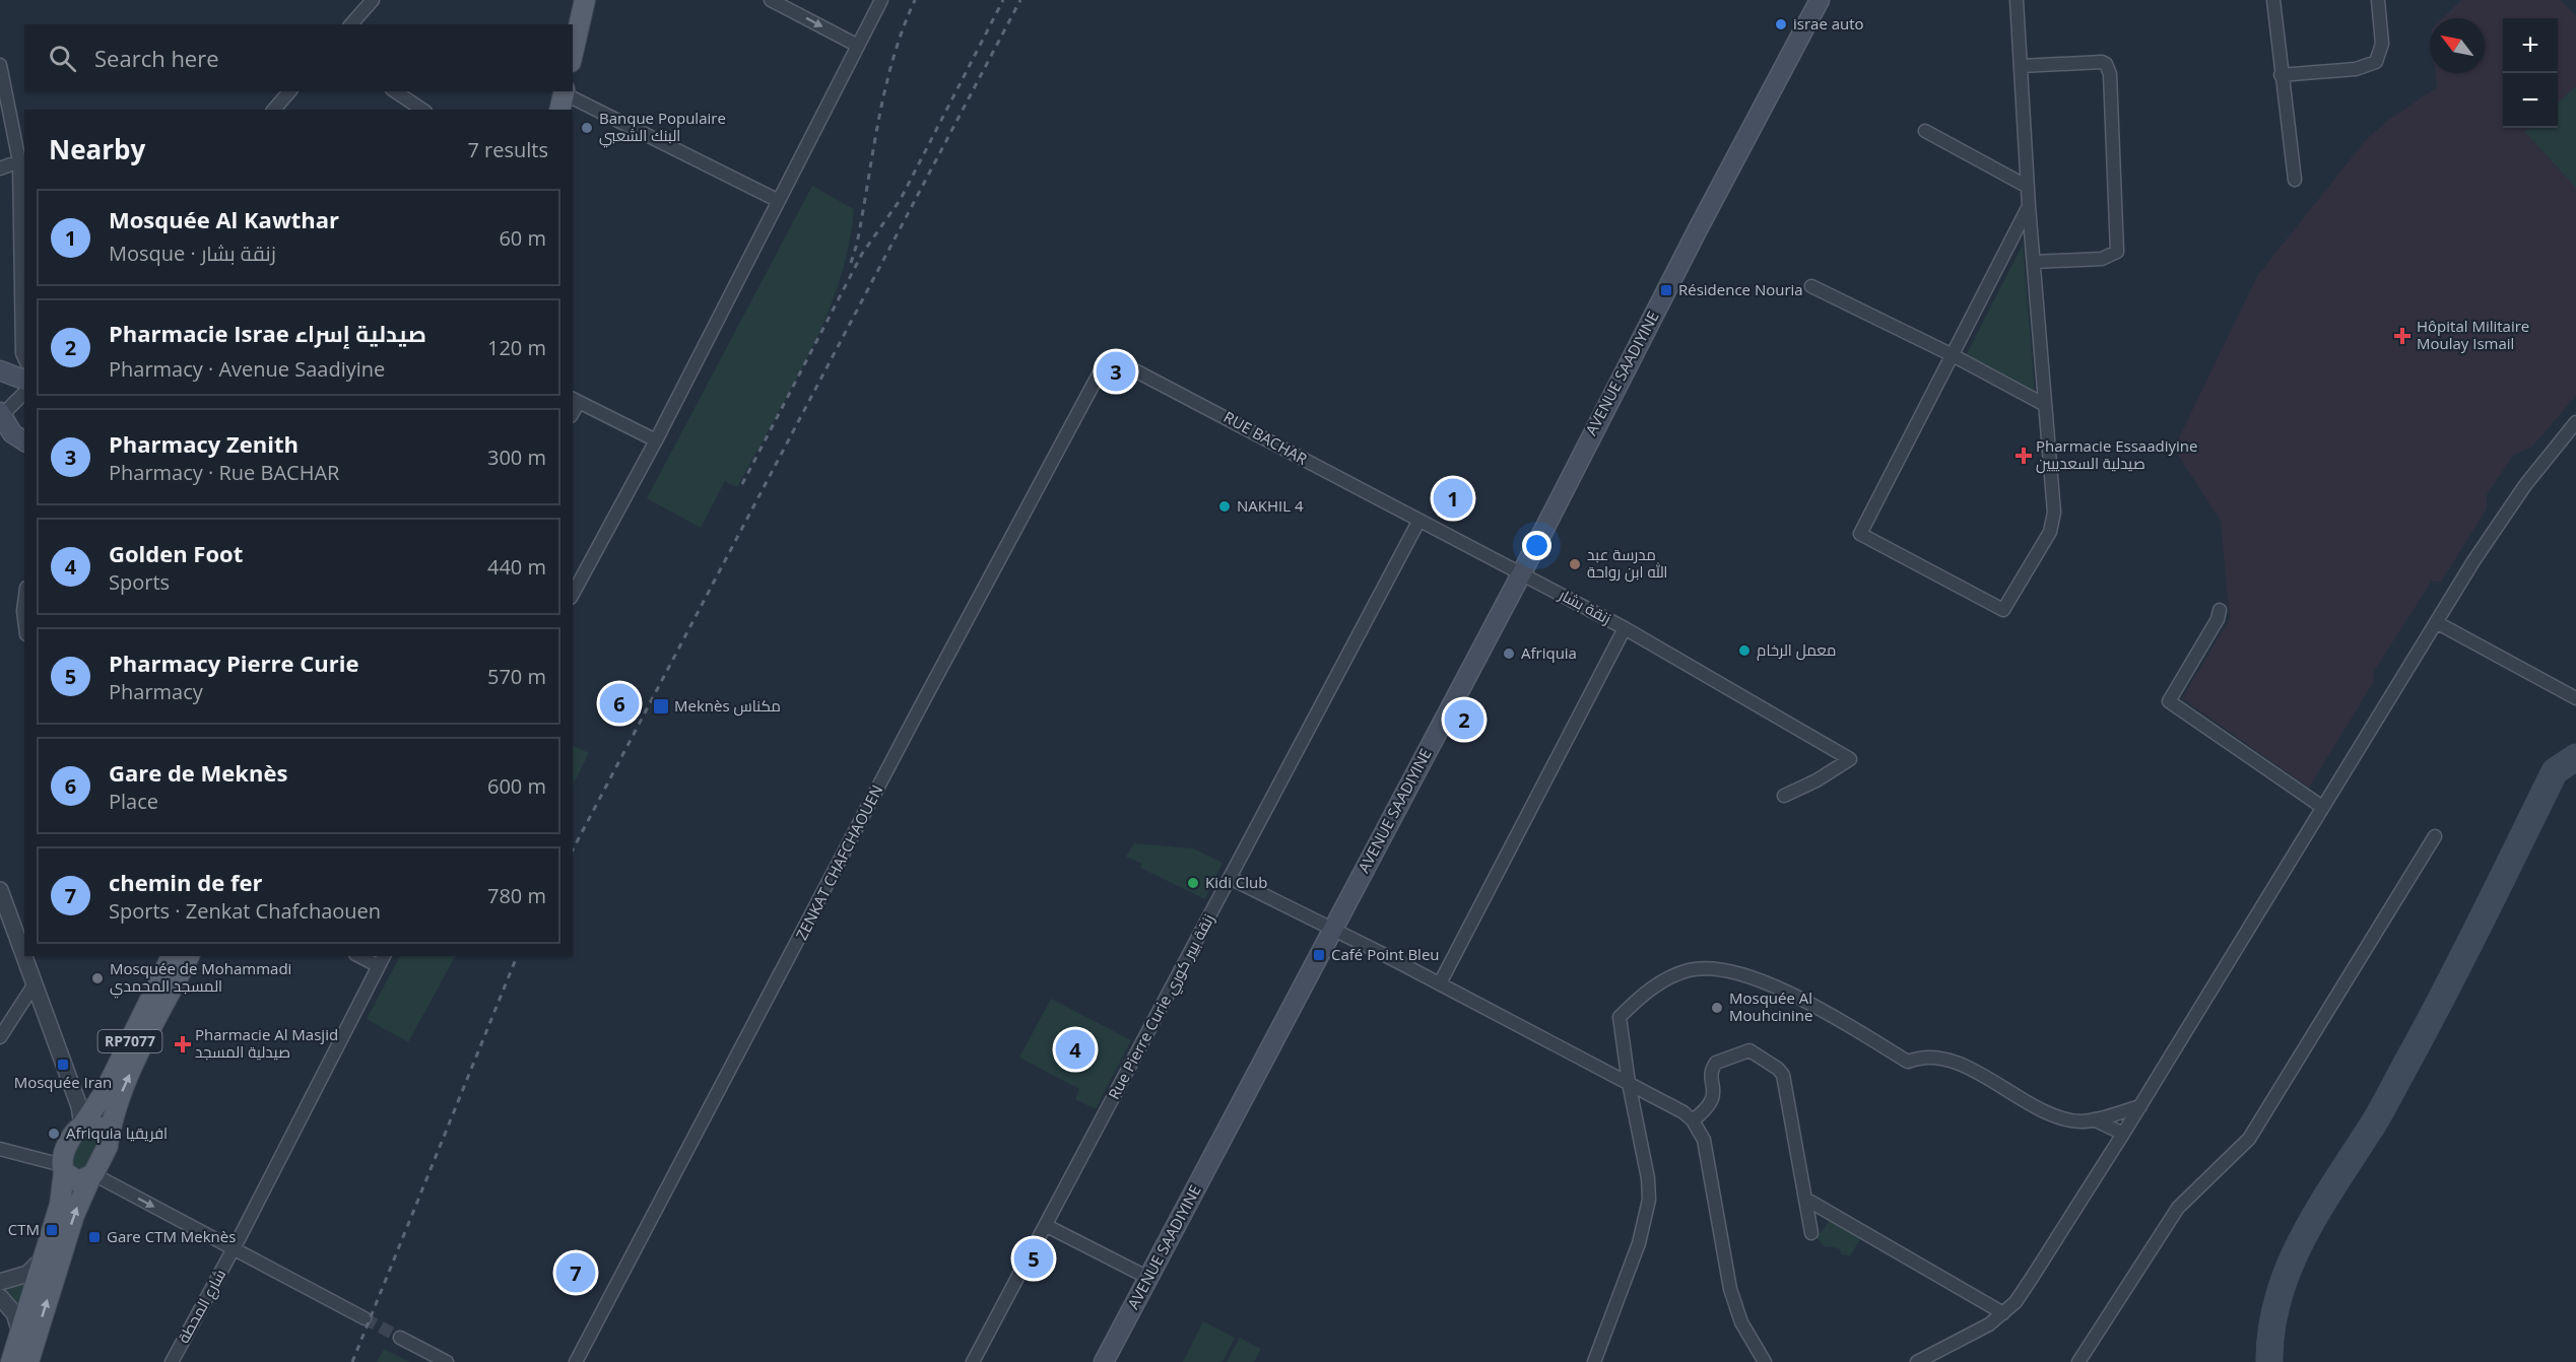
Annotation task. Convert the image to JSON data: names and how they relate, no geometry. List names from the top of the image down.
{
  "streets": {
    "main road": ["AVENUE SAADIYINE", "RP7077"],
    "street": [
      "RUE BACHAR",
      "زنقة بشار",
      "ZENKAT CHAFCHAOUEN",
      "Rue Pierre Curie زنقة بيير كوري",
      "شارع المحطة"
    ]
  },
  "crossings": [
    ["AVENUE SAADIYINE", "زنقة بشار"],
    ["RUE BACHAR", "زنقة بشار"],
    ["RUE BACHAR", "ZENKAT CHAFCHAOUEN"],
    ["RUE BACHAR", "Rue Pierre Curie زنقة بيير كوري"],
    ["زنقة بشار", "Rue Pierre Curie زنقة بيير كوري"]
  ],
  "places": {
    "other": [
      "israe auto",
      "Banque Populaire البنك الشعبي",
      "NAKHIL 4",
      "مدرسة عبد الله ابن رواحة",
      "معمل الرخام",
      "Afriquia",
      "Kidi Club",
      "Mosquée de Mohammadi المسجد المحمدي",
      "Mosquée Al Mouhcinine",
      "Afriquia افريقيا"
    ],
    "transit": [
      "Résidence Nouria",
      "Meknès مكناس",
      "Café Point Bleu",
      "Mosquée Iran",
      "CTM",
      "Gare CTM Meknès"
    ],
    "health": ["Hôpital Militaire Moulay Ismail", "Pharmacie Essaadiyine صيدلية السعدييين", "Pharmacie Al Masjid صيدلية المسجد"]
  },
  "north": "top left",
  "page": {
    "map_buttons": ["+", "−"],
    "search": "Search here",
    "heading": ["Nearby", "7 results"],
    "list": [
      {
        "mark": "1",
        "name": "Mosquée Al Kawthar",
        "note": "Mosque · زنقة بشار",
        "value": "60 m"
      },
      {
        "mark": "2",
        "name": "Pharmacie Israe صيدلية إسراء",
        "note": "Pharmacy · Avenue Saadiyine",
        "value": "120 m"
      },
      {
        "mark": "3",
        "name": "Pharmacy Zenith",
        "note": "Pharmacy · Rue BACHAR",
        "value": "300 m"
      },
      {
        "mark": "4",
        "name": "Golden Foot",
        "note": "Sports",
        "value": "440 m"
      },
      {
        "mark": "5",
        "name": "Pharmacy Pierre Curie",
        "note": "Pharmacy",
        "value": "570 m"
      },
      {
        "mark": "6",
        "name": "Gare de Meknès",
        "note": "Place",
        "value": "600 m"
      },
      {
        "mark": "7",
        "name": "chemin de fer",
        "note": "Sports · Zenkat Chafchaouen",
        "value": "780 m"
      }
    ],
    "pins": [
      "3",
      "1",
      "6",
      "2",
      "4",
      "5",
      "7"
    ]
  }
}
